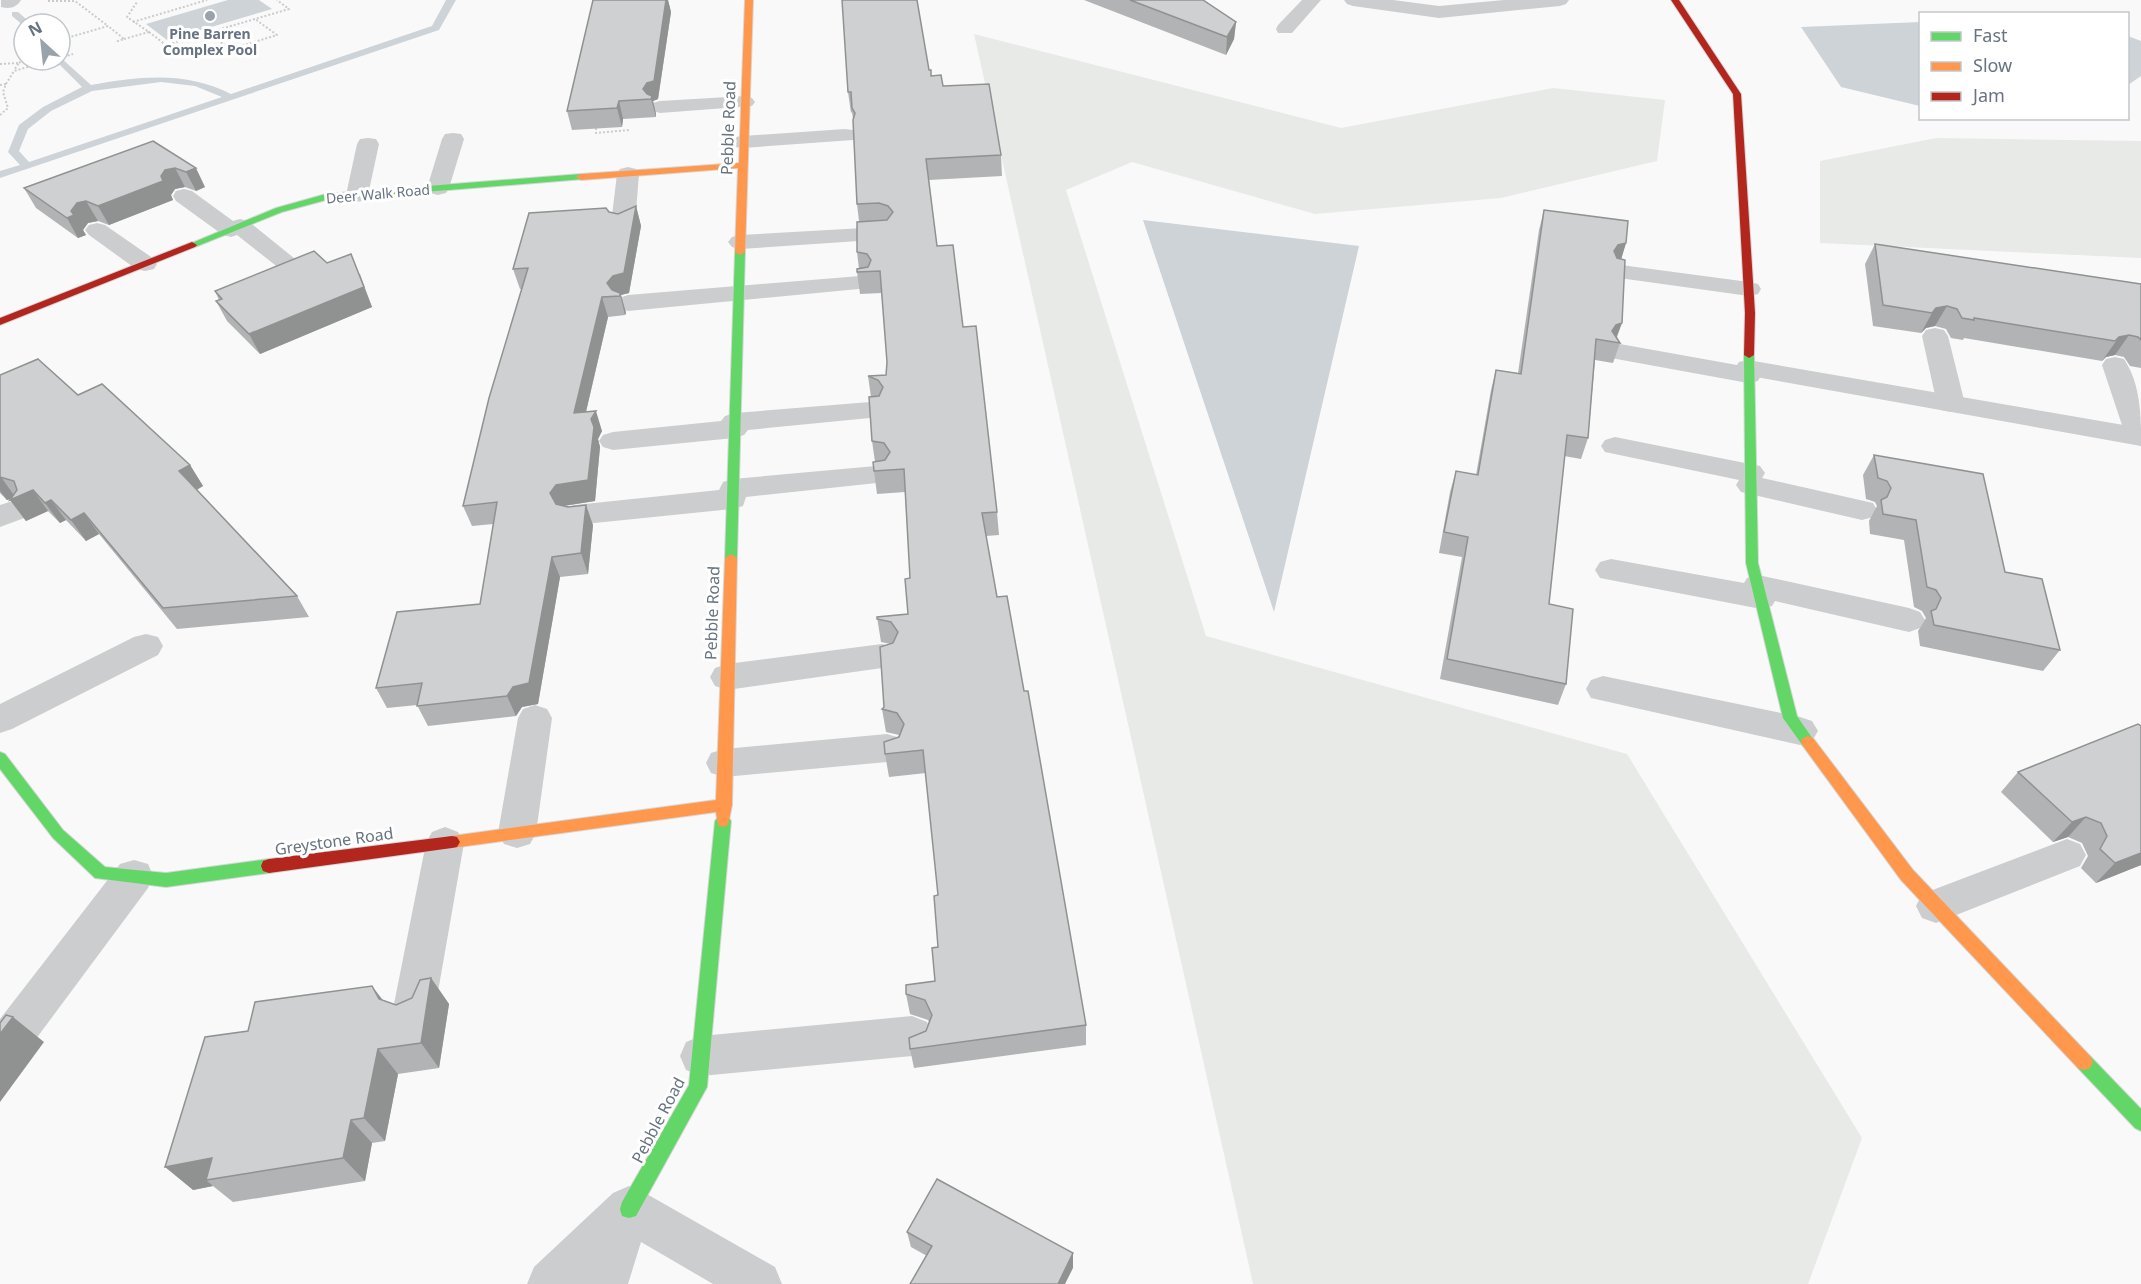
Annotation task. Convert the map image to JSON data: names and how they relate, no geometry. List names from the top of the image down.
{
  "streets": {
    "street": ["Pebble Road", "Deer Walk Road", "Greystone Road"]
  },
  "crossings": [
    ["Pebble Road", "Deer Walk Road"],
    ["Pebble Road", "Greystone Road"]
  ],
  "places": ["Pine Barren Complex Pool"],
  "legend": ["Fast", "Slow", "Jam"],
  "north": "top left"
}
